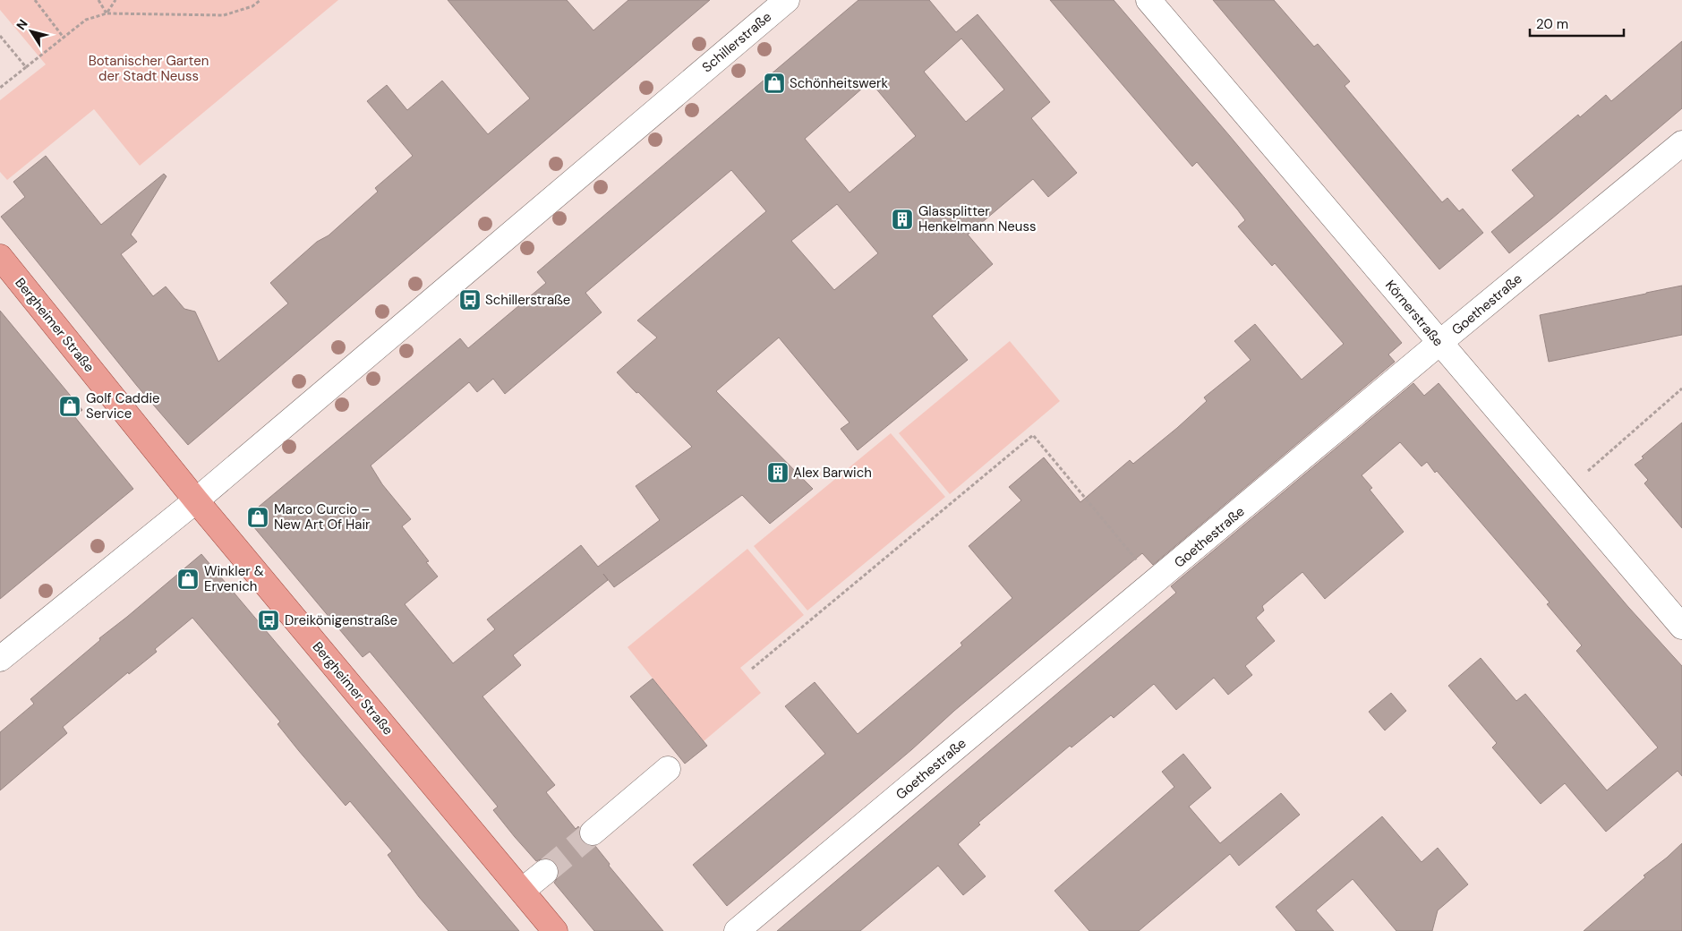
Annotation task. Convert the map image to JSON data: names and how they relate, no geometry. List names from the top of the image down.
{
  "streets": {
    "main road": ["Bergheimer Straße"],
    "street": ["Schillerstraße", "Goethestraße", "Körnerstraße"]
  },
  "crossings": [
    ["Schillerstraße", "Bergheimer Straße"],
    ["Goethestraße", "Körnerstraße"]
  ],
  "parks": ["Botanischer Garten der Stadt Neuss"],
  "places": {
    "shop": [
      "Schönheitswerk",
      "Golf Caddie Service",
      "Marco Curcio – New Art Of Hair",
      "Winkler & Ervenich"
    ],
    "building": ["Glassplitter Henkelmann Neuss", "Alex Barwich"],
    "bus stop": ["Schillerstraße", "Dreikönigenstraße"]
  },
  "scale_bar": "20 m",
  "north": "top left"
}
